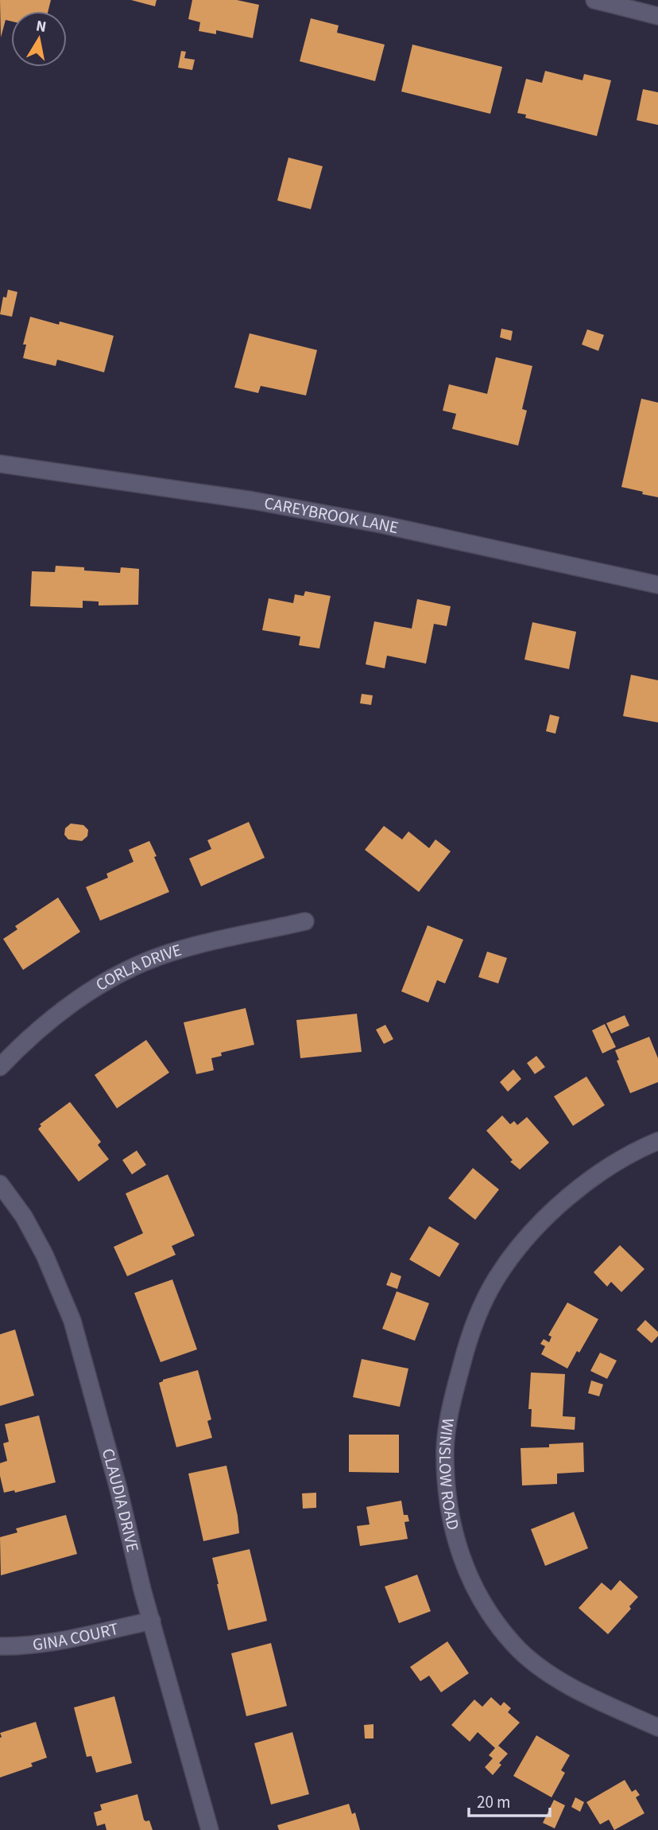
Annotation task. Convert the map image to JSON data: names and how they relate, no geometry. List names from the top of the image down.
{
  "streets": {
    "street": [
      "CAREYBROOK LANE",
      "CORLA DRIVE",
      "WINSLOW ROAD",
      "CLAUDIA DRIVE",
      "GINA COURT"
    ]
  },
  "crossings": [
    ["CLAUDIA DRIVE", "GINA COURT"]
  ],
  "scale_bar": "20 m",
  "north": "top"
}
